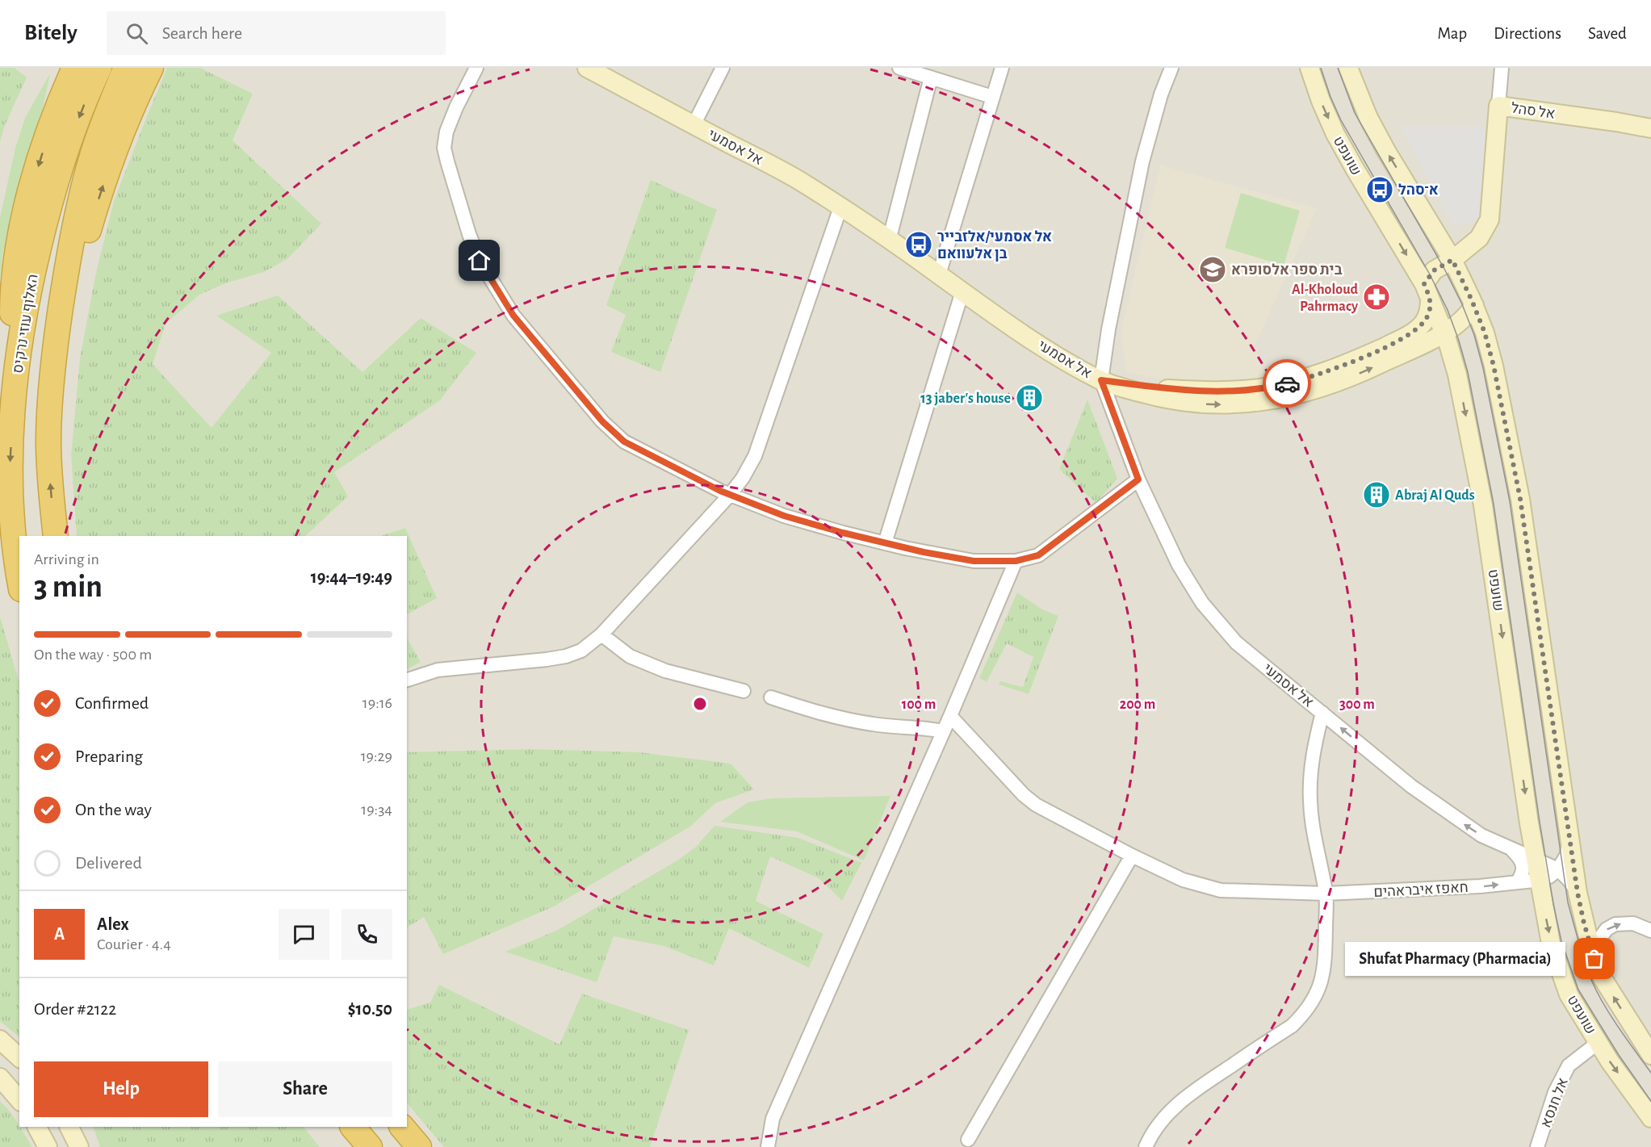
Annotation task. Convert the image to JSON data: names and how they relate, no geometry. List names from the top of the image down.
{
  "streets": {
    "highway": ["האלוף עוזי נרקיס"],
    "street": [
      "אל סהל",
      "אל אסמעי",
      "שועפט",
      "חאפז איבראהים",
      "אל חנסא"
    ]
  },
  "crossings": [
    ["אל אסמעי", "שועפט"],
    ["שועפט", "אל חנסא"]
  ],
  "places": {
    "bus stop": ["א־סהל", "אל אסמעי/אלזבייר בן אלעוואם"],
    "school or university": ["בית ספר אלסופרא"],
    "pharmacy": ["Al-Kholoud Pahrmacy"],
    "building": ["13 jaber's house", "Abraj Al Quds"],
    "other": ["Shufat Pharmacy (Pharmacia)"]
  },
  "page": {
    "header": "Bitely",
    "search": "Search here",
    "nav": ["Map", "Directions", "Saved"],
    "heading": ["3 min", "Arriving in", "19:44–19:49"],
    "panel": [
      "Alex",
      "Courier · 4.4",
      "Order #2122",
      "$10.50"
    ],
    "bar": "On the way · 500 m",
    "list": [
      ["Confirmed", "19:16"],
      ["Preparing", "19:29"],
      ["On the way", "19:34"],
      "Delivered"
    ],
    "round": "A",
    "bubble": "Shufat Pharmacy (Pharmacia)",
    "buttons": ["Help", "Share"]
  },
  "rings": ["100 m", "200 m", "300 m"]
}
